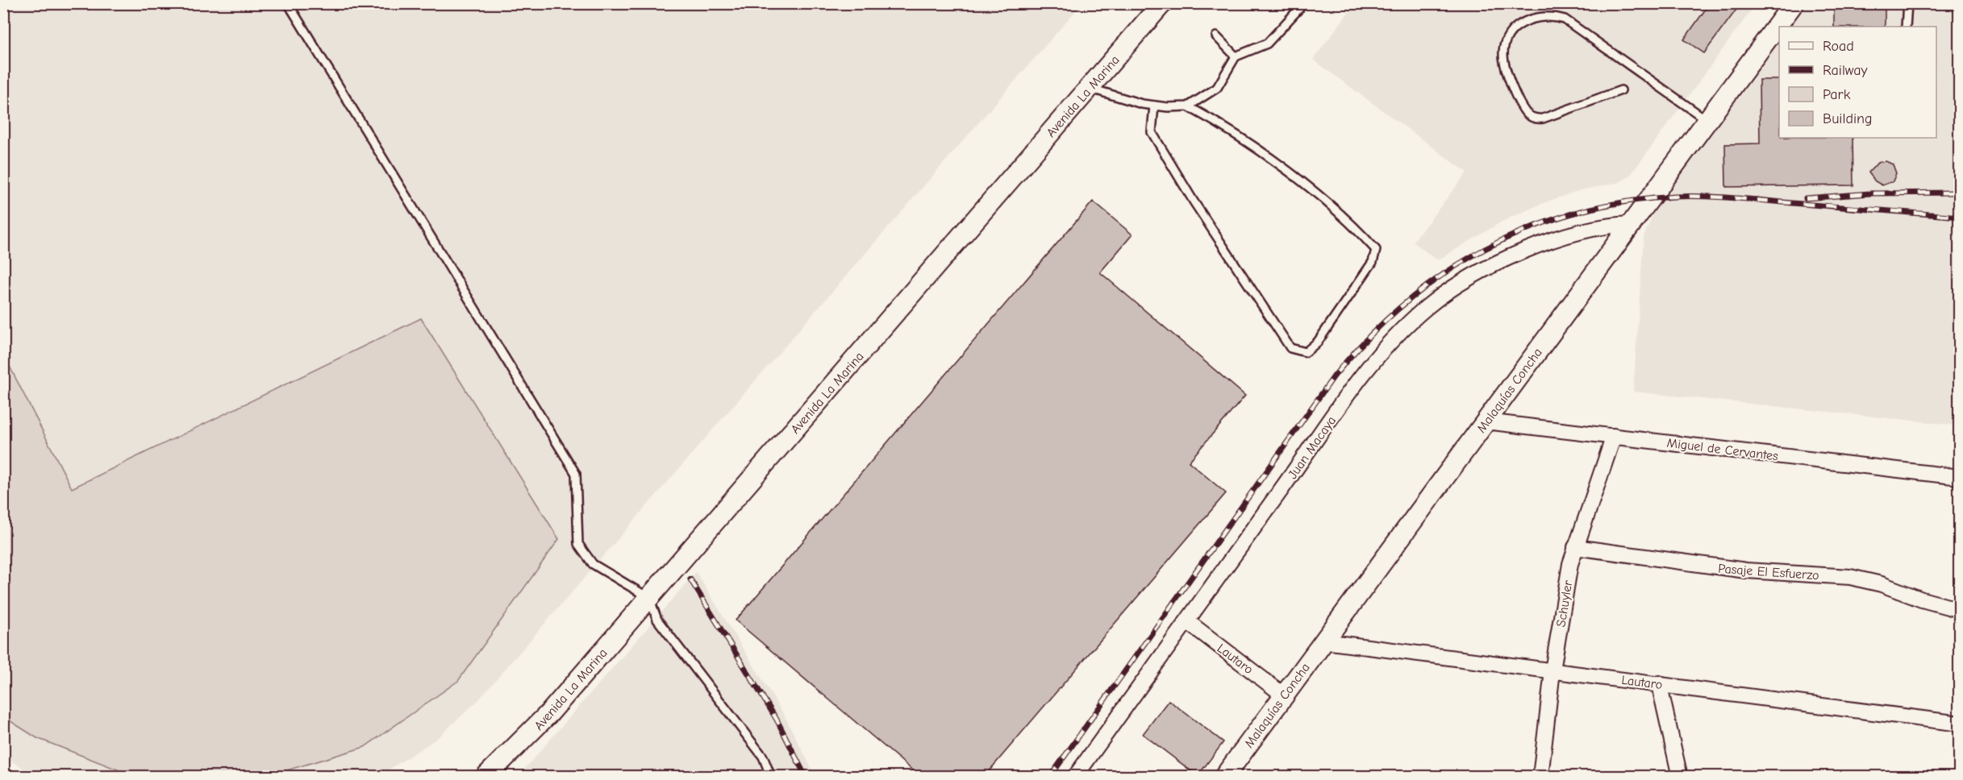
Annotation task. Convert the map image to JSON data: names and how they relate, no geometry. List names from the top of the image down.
{
  "streets": {
    "main road": ["Avenida La Marina", "Malaquías Concha"],
    "street": [
      "Juan Macaya",
      "Miguel de Cervantes",
      "Pasaje El Esfuerzo",
      "Schuyler",
      "Lautaro"
    ]
  },
  "crossings": [
    ["Malaquías Concha", "Juan Macaya"],
    ["Malaquías Concha", "Miguel de Cervantes"],
    ["Malaquías Concha", "Lautaro"],
    ["Juan Macaya", "Lautaro"],
    ["Miguel de Cervantes", "Schuyler"],
    ["Pasaje El Esfuerzo", "Schuyler"],
    ["Schuyler", "Lautaro"]
  ],
  "legend": [
    "Road",
    "Railway",
    "Park",
    "Building"
  ]
}
